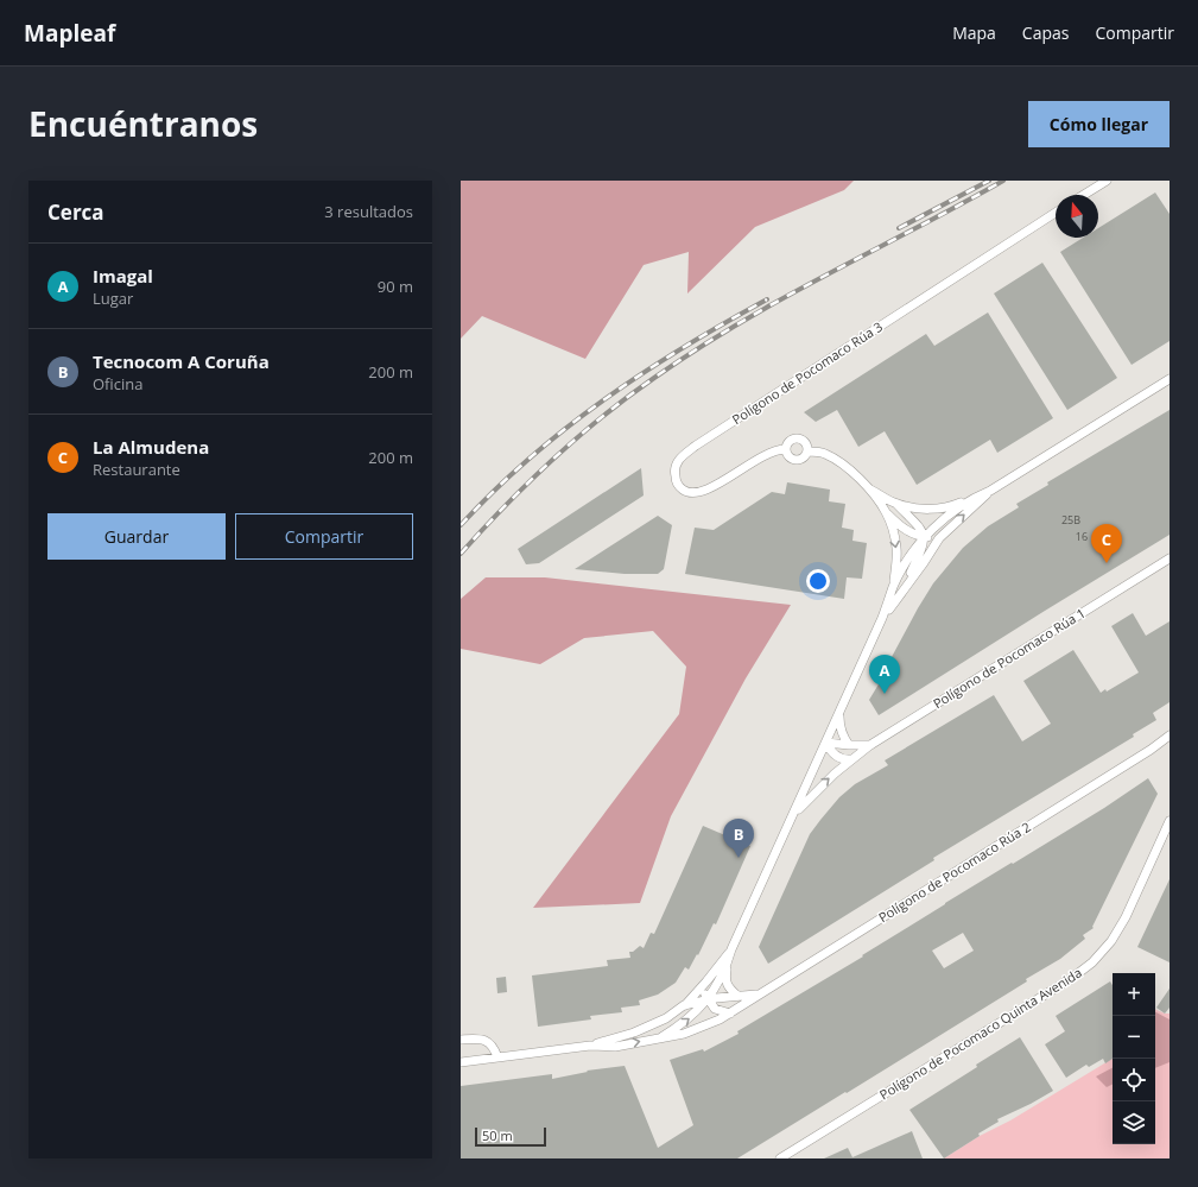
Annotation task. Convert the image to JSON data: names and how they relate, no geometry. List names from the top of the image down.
{
  "streets": {
    "street": [
      "Polígono de Pocomaco Rúa 3",
      "Polígono de Pocomaco Rúa 1",
      "Polígono de Pocomaco Rúa 2",
      "Polígono de Pocomaco Quinta Avenida"
    ]
  },
  "house_numbers": ["25B", "16"],
  "scale_bar": "50 m",
  "north": "top",
  "page": {
    "header": "Mapleaf",
    "nav": ["Mapa", "Capas", "Compartir"],
    "title": "Encuéntranos",
    "buttons": [
      "Cómo llegar",
      ["Guardar", "Compartir"]
    ],
    "heading": ["Cerca", "3 resultados"],
    "list": [
      {
        "mark": "A",
        "name": "Imagal",
        "note": "Lugar",
        "value": "90 m"
      },
      {
        "mark": "B",
        "name": "Tecnocom A Coruña",
        "note": "Oficina",
        "value": "200 m"
      },
      {
        "mark": "C",
        "name": "La Almudena",
        "note": "Restaurante",
        "value": "200 m"
      }
    ],
    "pins": ["C", "A", "B"],
    "map_buttons": ["+", "−"],
    "scale": "50 m"
  }
}
